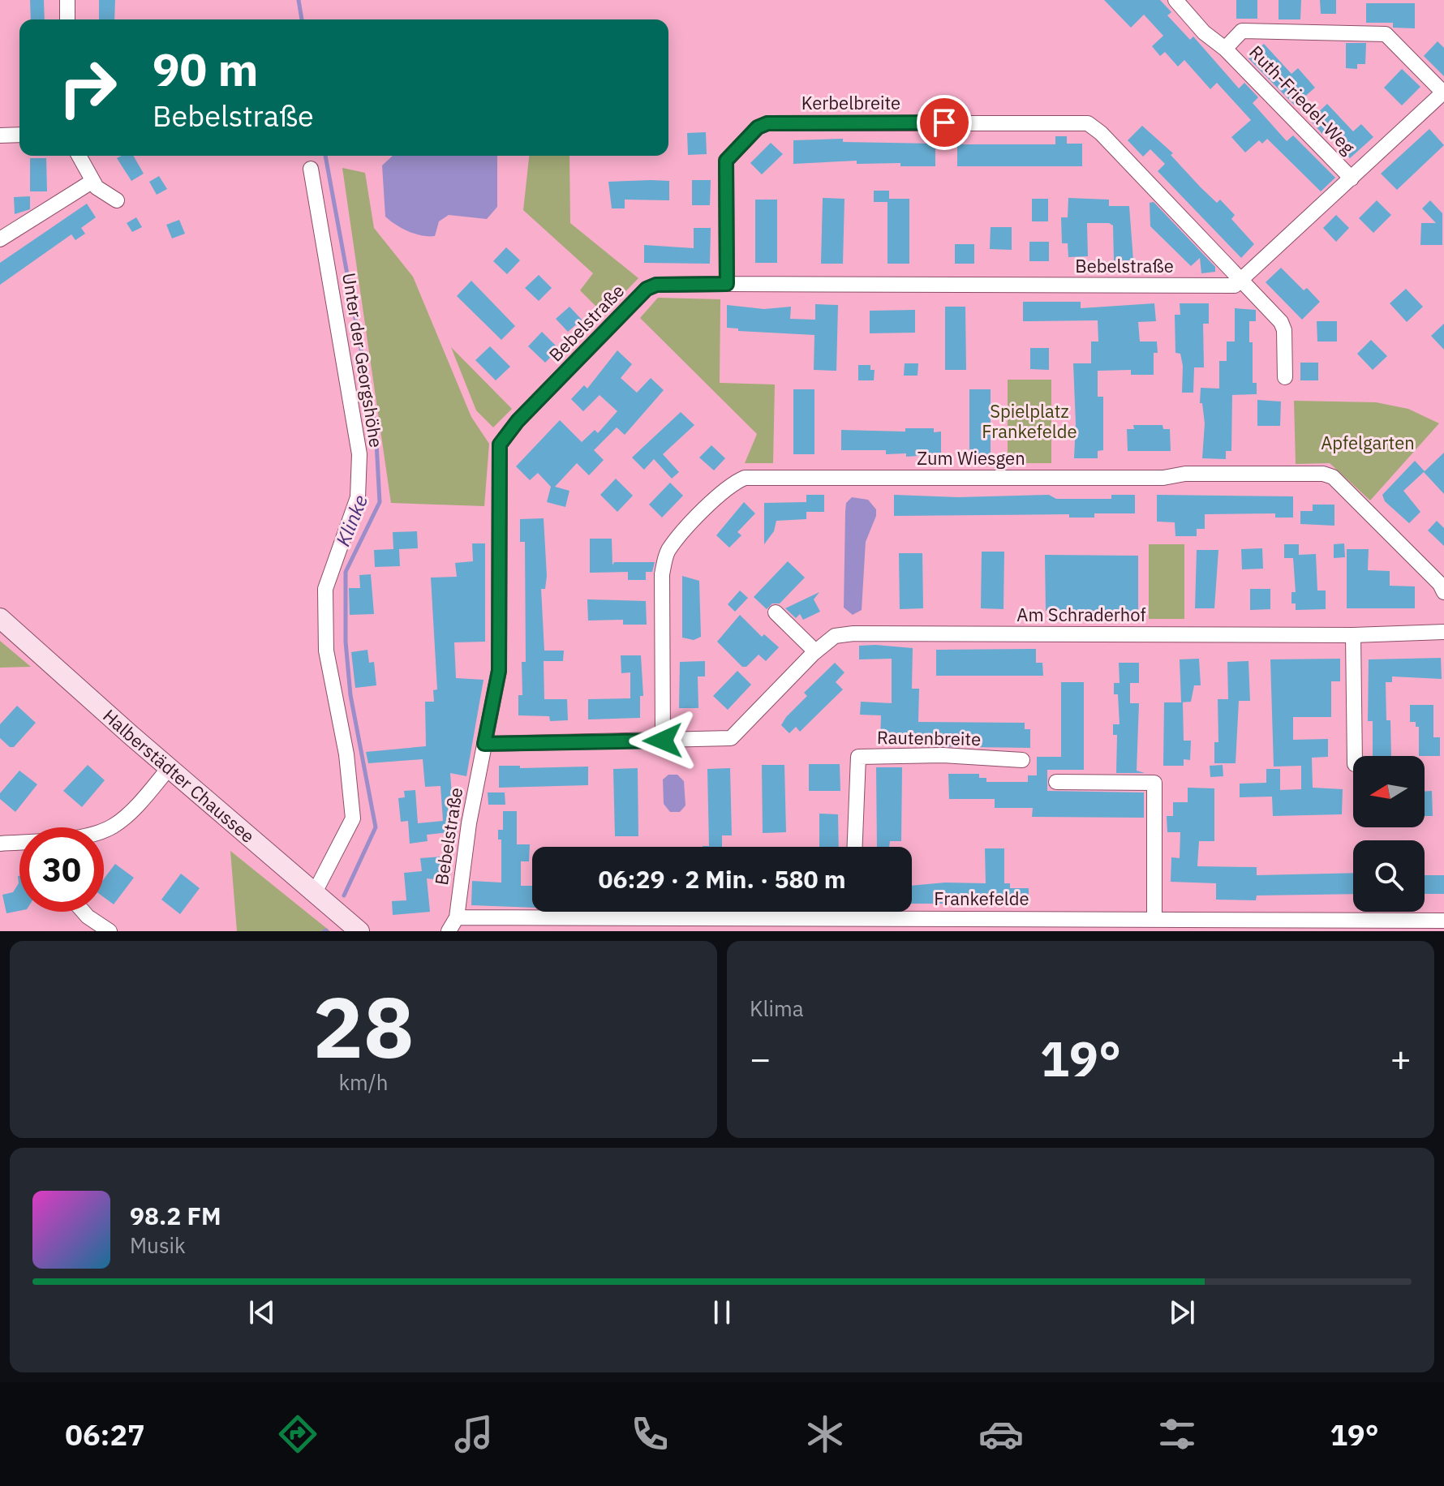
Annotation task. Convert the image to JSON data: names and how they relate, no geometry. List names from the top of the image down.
{
  "streets": {
    "main road": ["Halberstädter Chaussee"],
    "street": [
      "Ruth-Friedel-Weg",
      "Kerbelbreite",
      "Bebelstraße",
      "Unter der Georgshöhe",
      "Zum Wiesgen",
      "Am Schraderhof",
      "Rautenbreite",
      "Frankefelde"
    ]
  },
  "crossings": [
    ["Kerbelbreite", "Bebelstraße"],
    ["Bebelstraße", "Am Schraderhof"],
    ["Bebelstraße", "Frankefelde"],
    ["Unter der Georgshöhe", "Halberstädter Chaussee"],
    ["Zum Wiesgen", "Am Schraderhof"]
  ],
  "water": ["Klinke"],
  "parks": ["Spielplatz Frankefelde", "Apfelgarten"],
  "north": "left",
  "page": {
    "turn": ["90 m", "Bebelstraße"],
    "limit": "30",
    "trip": "06:29 · 2 Min. · 580 m",
    "tile": [
      ["28", "km/h"],
      "Klima"
    ],
    "heat": ["−", "19°", "+"],
    "song": ["98.2 FM", "Musik"],
    "tabs": ["06:27", "19°"]
  }
}
